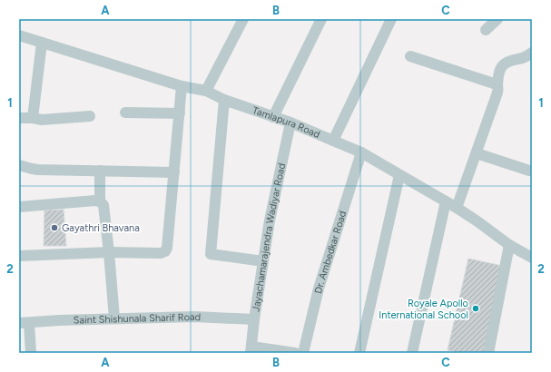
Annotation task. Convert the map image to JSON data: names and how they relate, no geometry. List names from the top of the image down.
{
  "streets": {
    "street": [
      "Tamlapura Road",
      "Jayachamarajendra Wadiyar Road",
      "Dr. Ambedkar Road",
      "Saint Shishunala Sharif Road"
    ]
  },
  "crossings": [
    ["Tamlapura Road", "Jayachamarajendra Wadiyar Road"],
    ["Tamlapura Road", "Dr. Ambedkar Road"],
    ["Jayachamarajendra Wadiyar Road", "Saint Shishunala Sharif Road"]
  ],
  "places": ["Gayathri Bhavana", "Royale Apollo International School"],
  "grid": {
    "columns": ["A", "B", "C"],
    "rows": ["1", "2"]
  }
}
